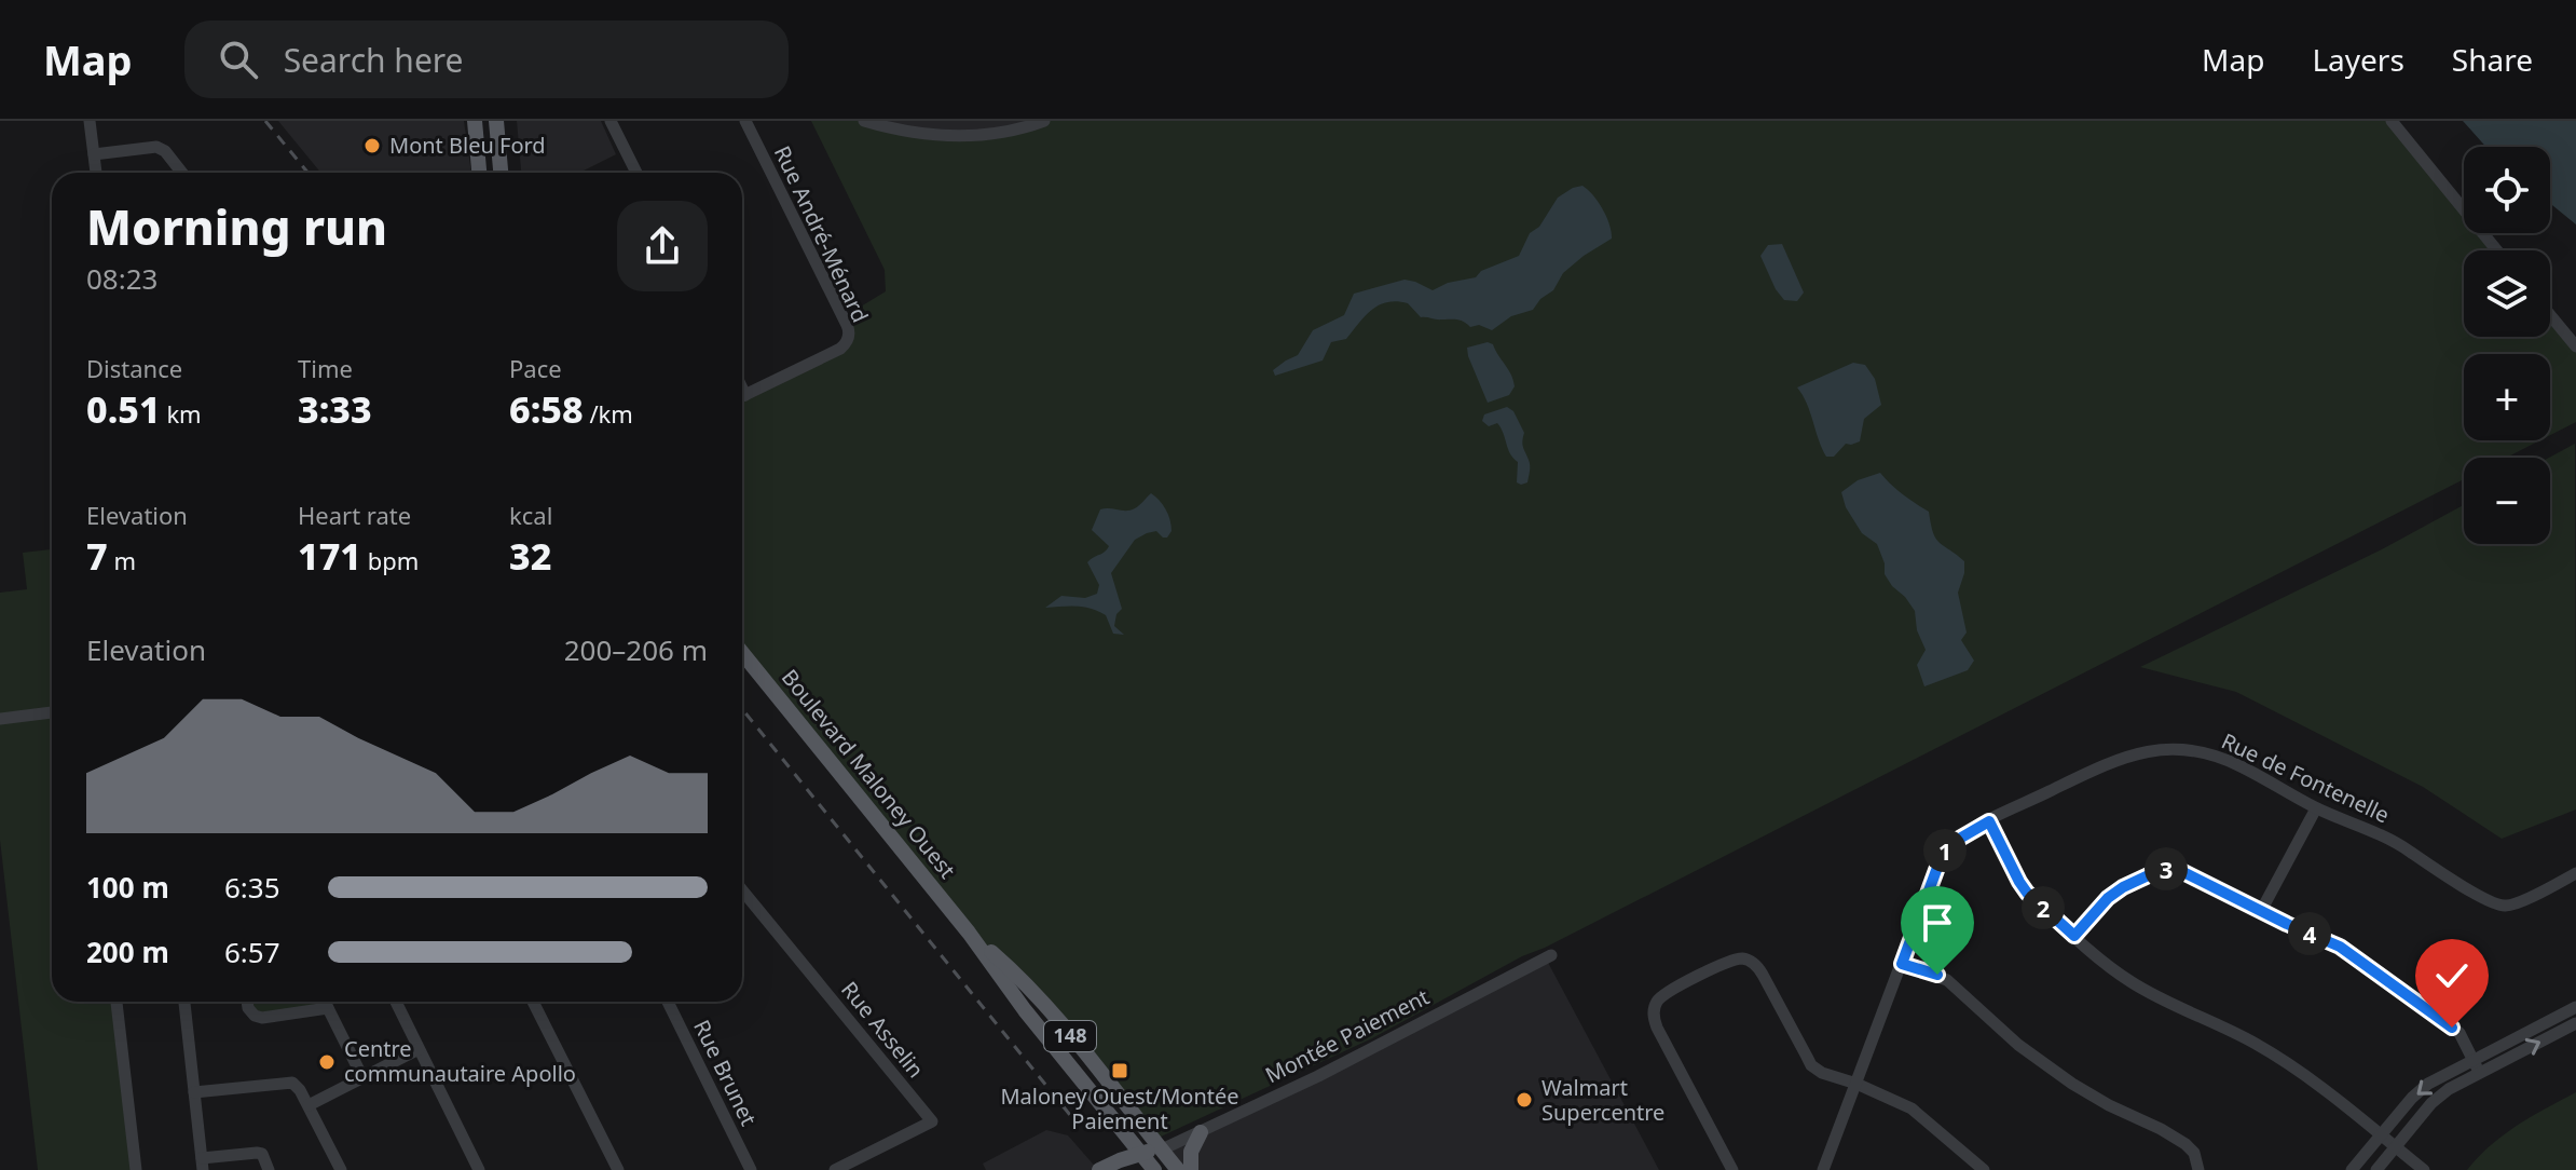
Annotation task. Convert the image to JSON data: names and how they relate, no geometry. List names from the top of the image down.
{
  "streets": {
    "main road": ["Boulevard Maloney Ouest", "148", "Montée Paiement"],
    "street": [
      "Rue André-Ménard",
      "Rue de Fontenelle",
      "Rue Asselin",
      "Rue Brunet"
    ]
  },
  "crossings": [
    ["Boulevard Maloney Ouest", "Montée Paiement"]
  ],
  "places": {
    "other": ["Mont Bleu Ford", "Centre communautaire Apollo", "Walmart Supercentre"],
    "transit": ["Maloney Ouest/Montée Paiement"]
  },
  "page": {
    "header": "Map",
    "search": "Search here",
    "nav": ["Map", "Layers", "Share"],
    "map_buttons": ["+", "−"],
    "heading": ["Morning run", "08:23"],
    "stats": [
      ["Distance", "0.51 km"],
      ["Time", "3:33"],
      ["Pace", "6:58 /km"],
      ["Elevation", "7 m"],
      ["Heart rate", "171 bpm"],
      ["kcal", "32"]
    ],
    "chart": ["Elevation", "200–206 m"],
    "pins": [
      "1",
      "3",
      "2",
      "4"
    ],
    "list": [
      {
        "name": "100 m",
        "note": "6:35"
      },
      {
        "name": "200 m",
        "note": "6:57"
      }
    ]
  }
}
